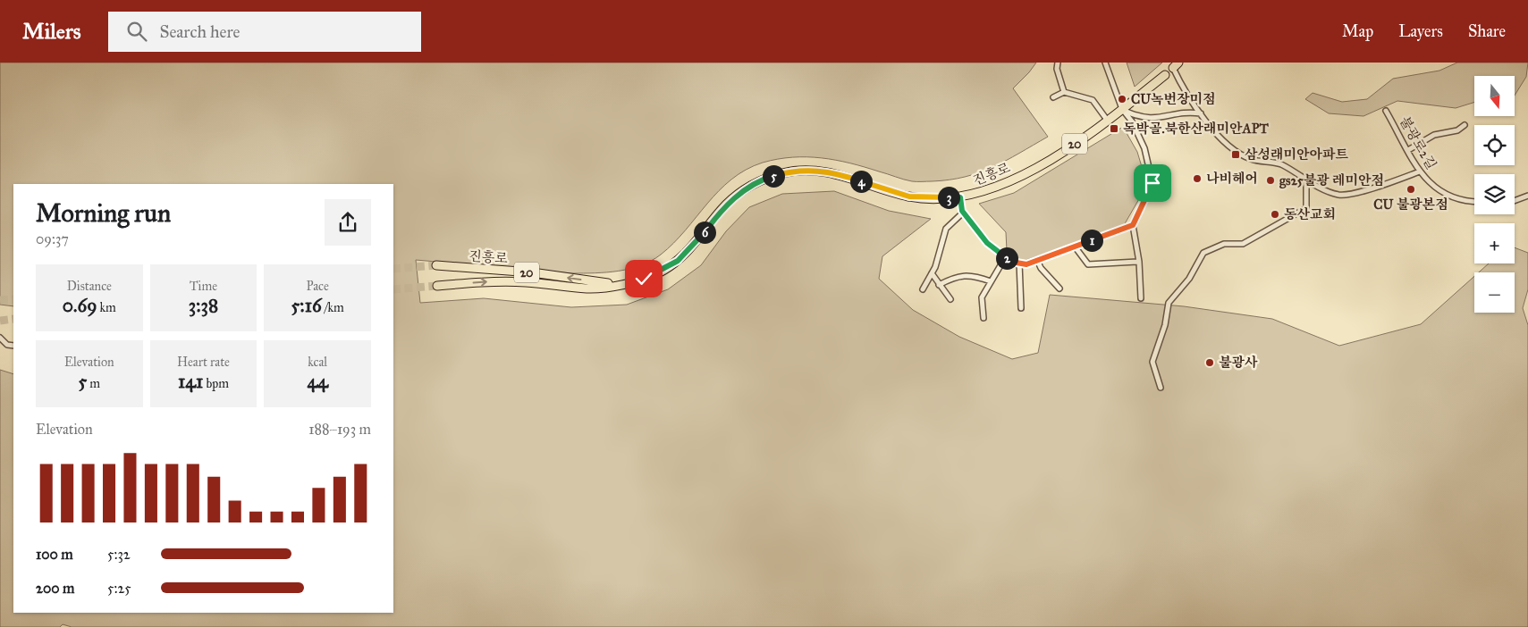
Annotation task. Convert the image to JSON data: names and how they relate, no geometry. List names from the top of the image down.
{
  "streets": {
    "main road": ["20", "진흥로"],
    "street": ["불광로2길"]
  },
  "places": {
    "other": [
      "CU녹번장미점",
      "나비헤어",
      "gs25불광 레미안점",
      "CU 불광본점",
      "동산교회",
      "불광사"
    ],
    "transit": ["독박골.북한산래미안APT", "삼성래미안아파트"]
  },
  "north": "bottom",
  "page": {
    "header": "Milers",
    "search": "Search here",
    "nav": ["Map", "Layers", "Share"],
    "map_buttons": ["+", "−"],
    "pins": [
      "5",
      "4",
      "3",
      "6",
      "1",
      "2"
    ],
    "heading": ["Morning run", "09:37"],
    "stats": [
      ["Distance", "0.69 km"],
      ["Time", "3:38"],
      ["Pace", "5:16 /km"],
      ["Elevation", "5 m"],
      ["Heart rate", "141 bpm"],
      ["kcal", "44"]
    ],
    "chart": ["Elevation", "188–193 m"],
    "list": [
      {
        "name": "100 m",
        "note": "5:32"
      },
      {
        "name": "200 m",
        "note": "5:25"
      }
    ]
  }
}
